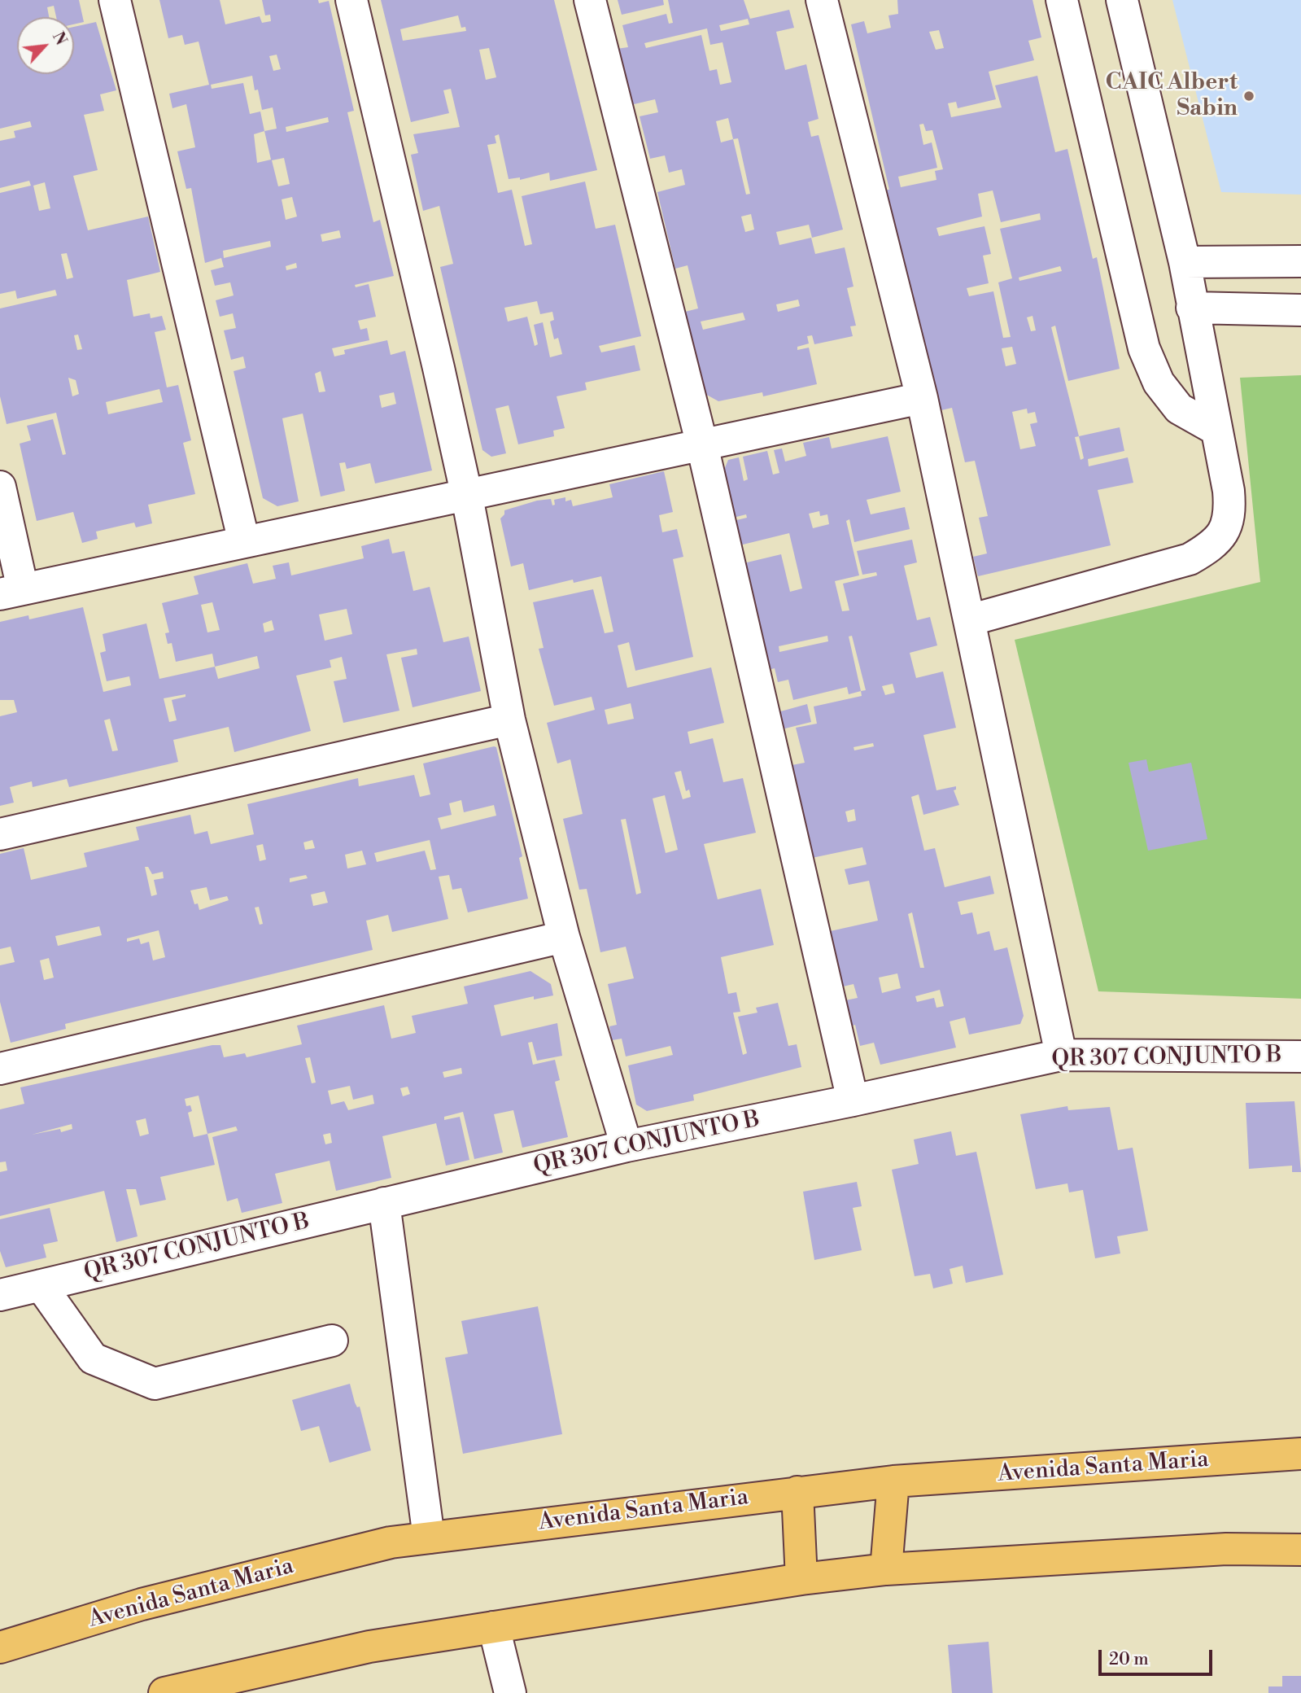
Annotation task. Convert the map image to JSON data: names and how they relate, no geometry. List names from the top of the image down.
{
  "streets": {
    "main road": ["Avenida Santa Maria"],
    "street": ["QR 307 CONJUNTO B"]
  },
  "places": ["CAIC Albert Sabin"],
  "scale_bar": "20 m",
  "north": "top right"
}
